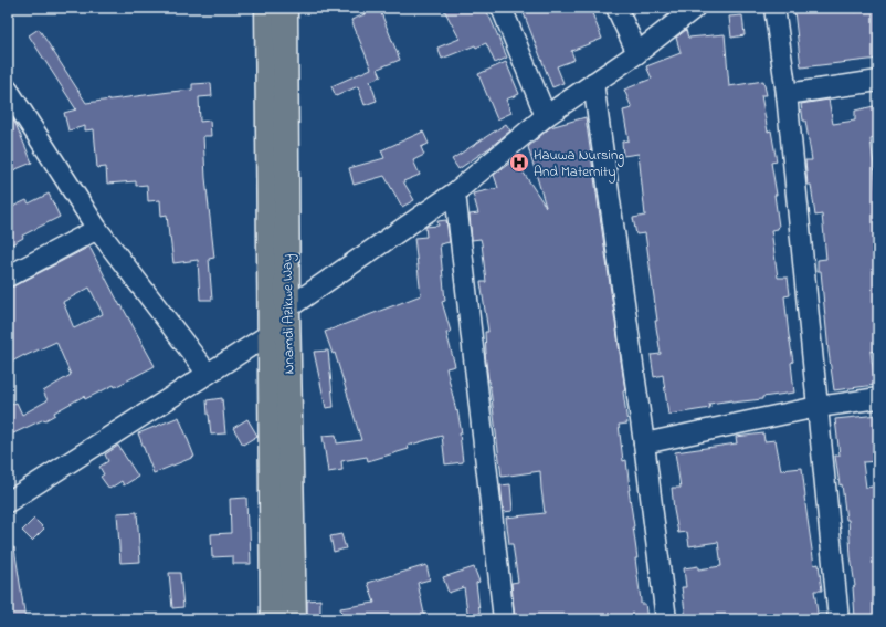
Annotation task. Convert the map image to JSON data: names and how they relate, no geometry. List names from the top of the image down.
{
  "streets": {
    "highway": ["Nnamdi Azikwe Way"]
  },
  "places": {
    "hospital": ["Hauwa Nursing And Maternity"]
  }
}
